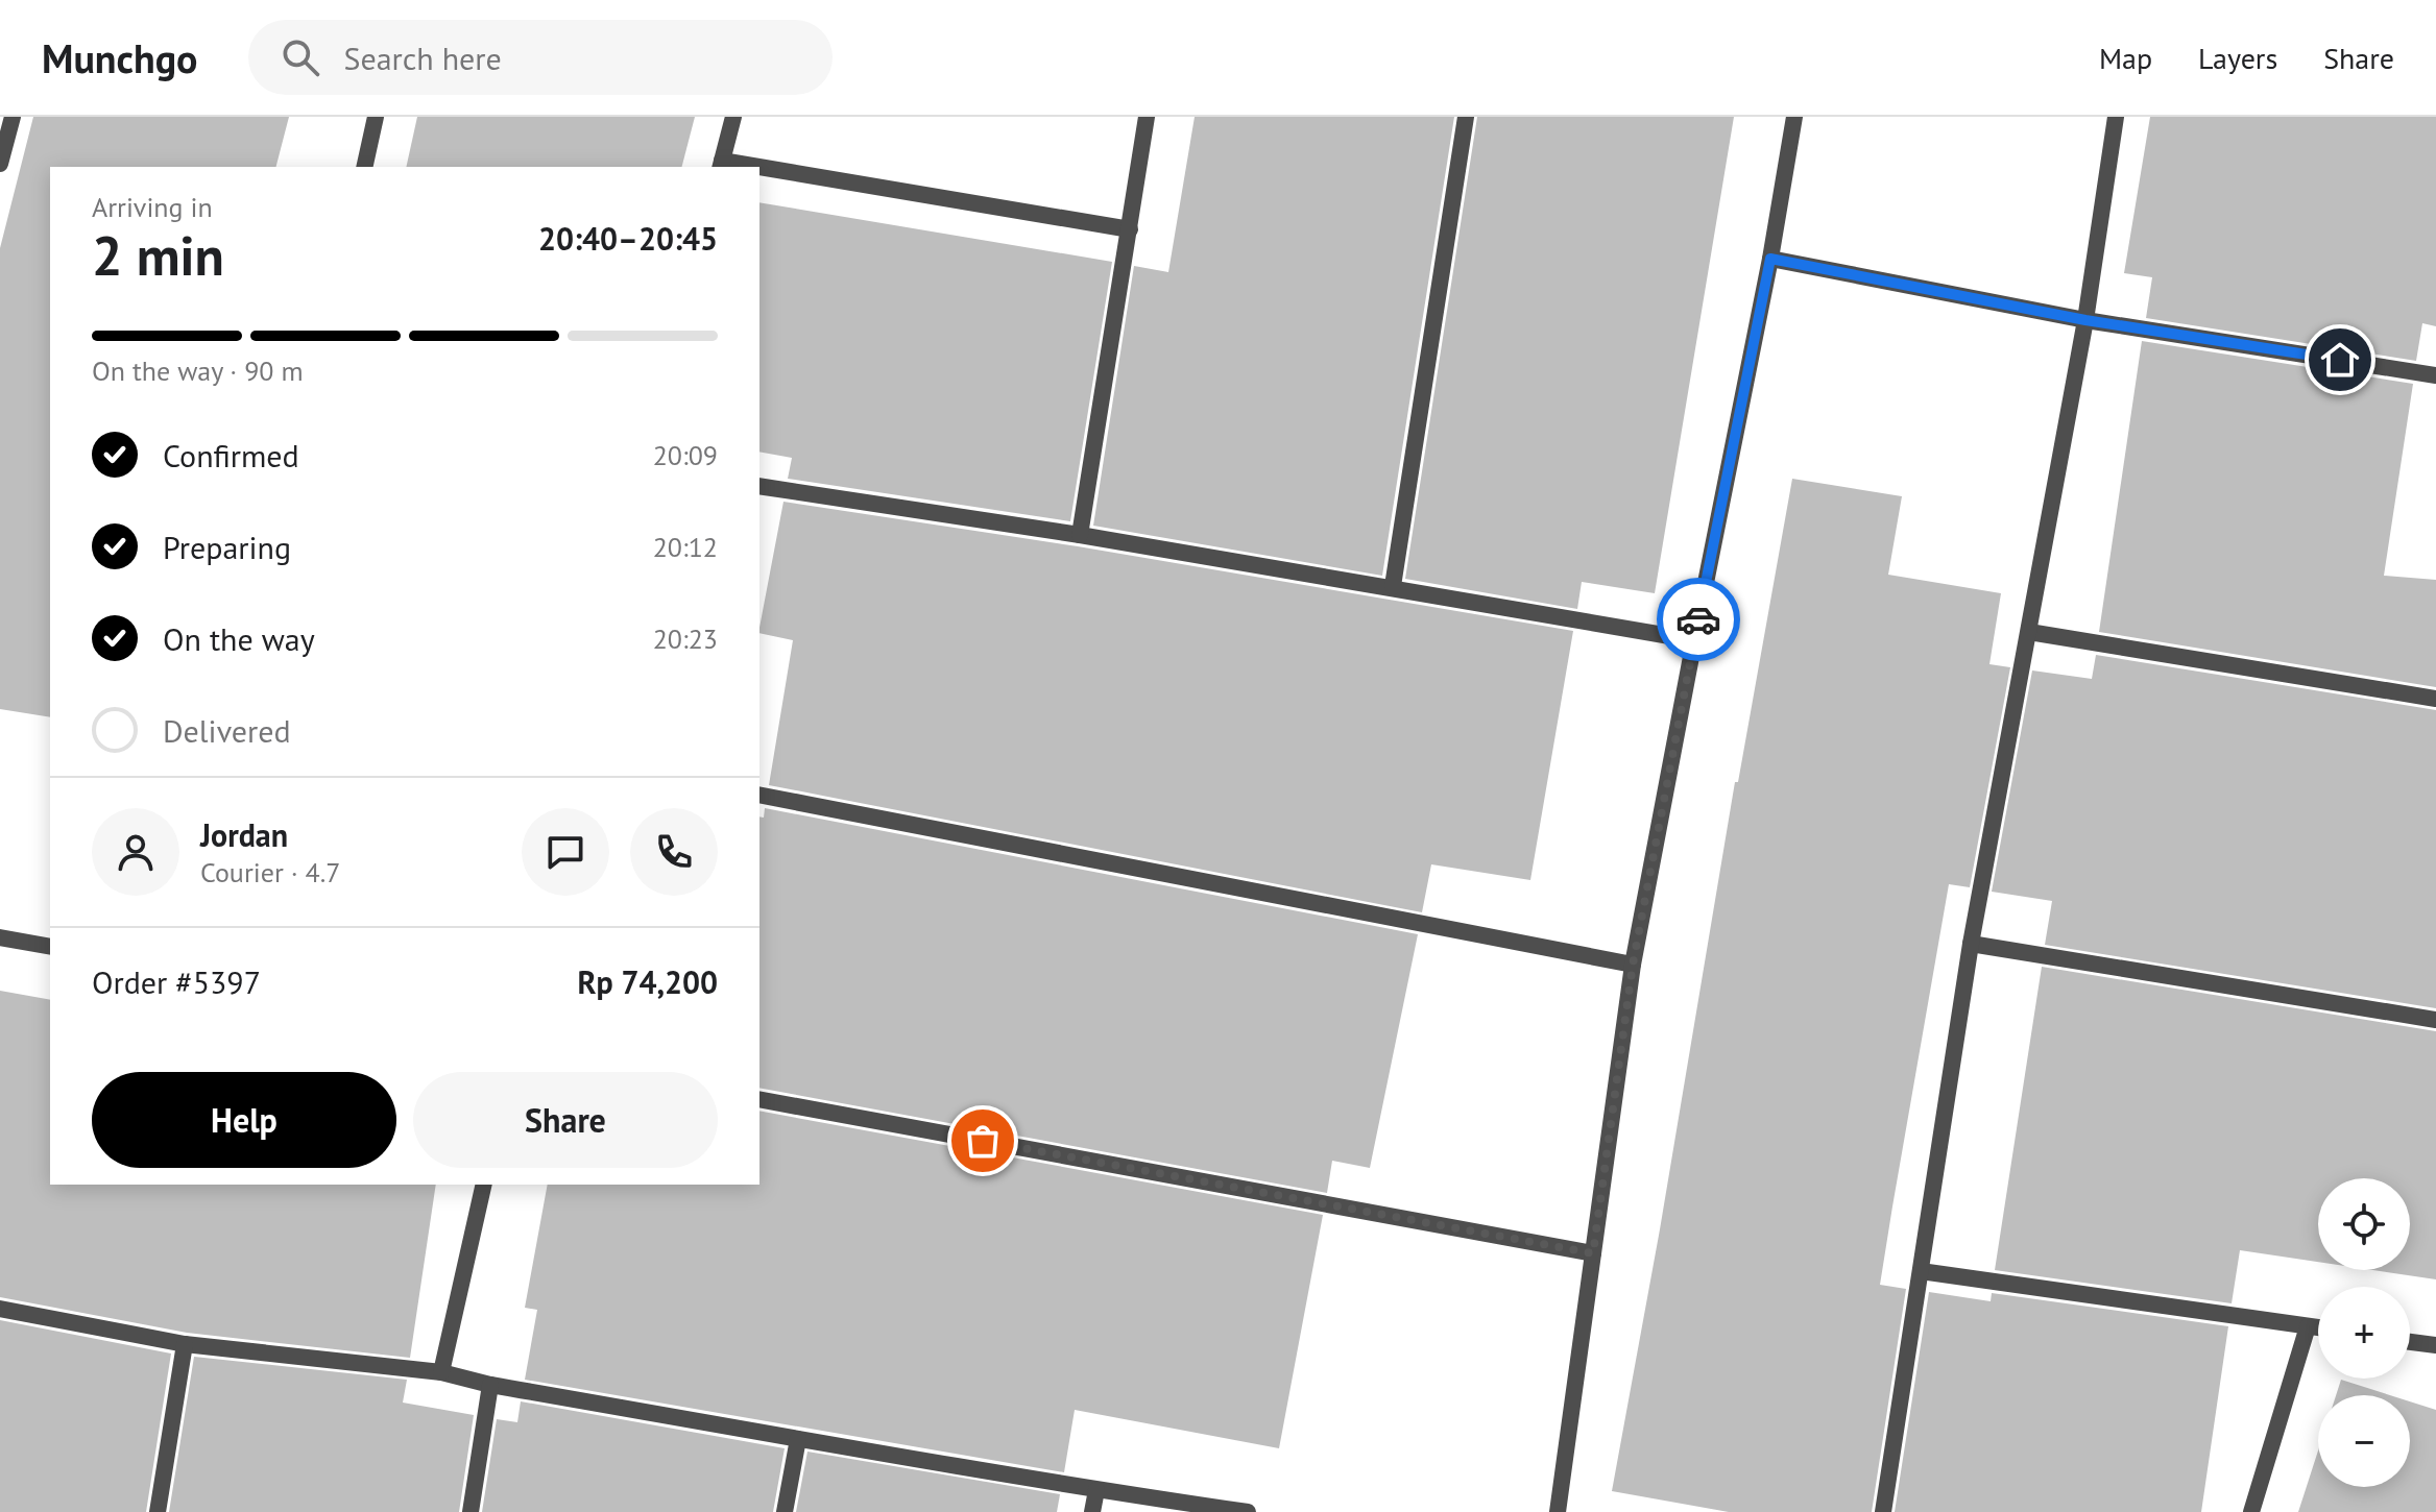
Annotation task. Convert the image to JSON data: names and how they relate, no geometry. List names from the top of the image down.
{
  "page": {
    "header": "Munchgo",
    "search": "Search here",
    "nav": ["Map", "Layers", "Share"],
    "heading": ["2 min", "Arriving in", "20:40–20:45"],
    "panel": [
      "Jordan",
      "Courier · 4.7",
      "Order #5397",
      "Rp 74,200"
    ],
    "bar": "On the way · 90 m",
    "list": [
      ["Confirmed", "20:09"],
      ["Preparing", "20:12"],
      ["On the way", "20:23"],
      "Delivered"
    ],
    "buttons": ["Help", "Share"],
    "map_buttons": ["+", "−"]
  }
}
